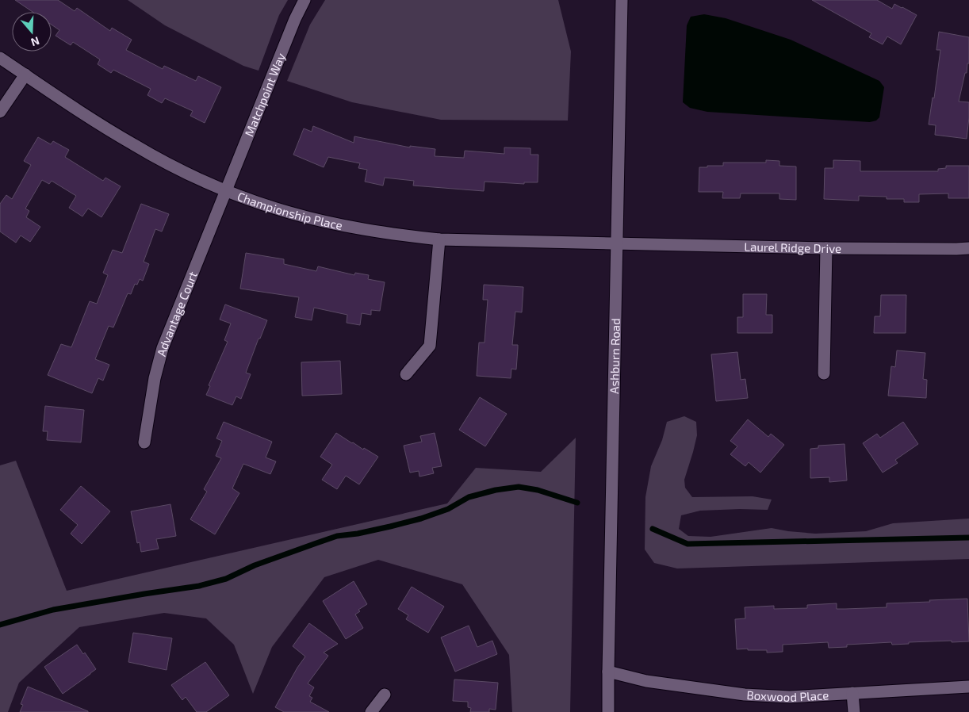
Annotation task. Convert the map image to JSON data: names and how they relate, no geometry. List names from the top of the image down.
{
  "streets": {
    "street": [
      "Matchpoint Way",
      "Championship Place",
      "Laurel Ridge Drive",
      "Advantage Court",
      "Ashburn Road",
      "Boxwood Place"
    ]
  },
  "crossings": [
    ["Matchpoint Way", "Championship Place"],
    ["Matchpoint Way", "Advantage Court"],
    ["Championship Place", "Laurel Ridge Drive"],
    ["Championship Place", "Advantage Court"],
    ["Championship Place", "Ashburn Road"],
    ["Laurel Ridge Drive", "Ashburn Road"],
    ["Ashburn Road", "Boxwood Place"]
  ],
  "north": "bottom"
}
